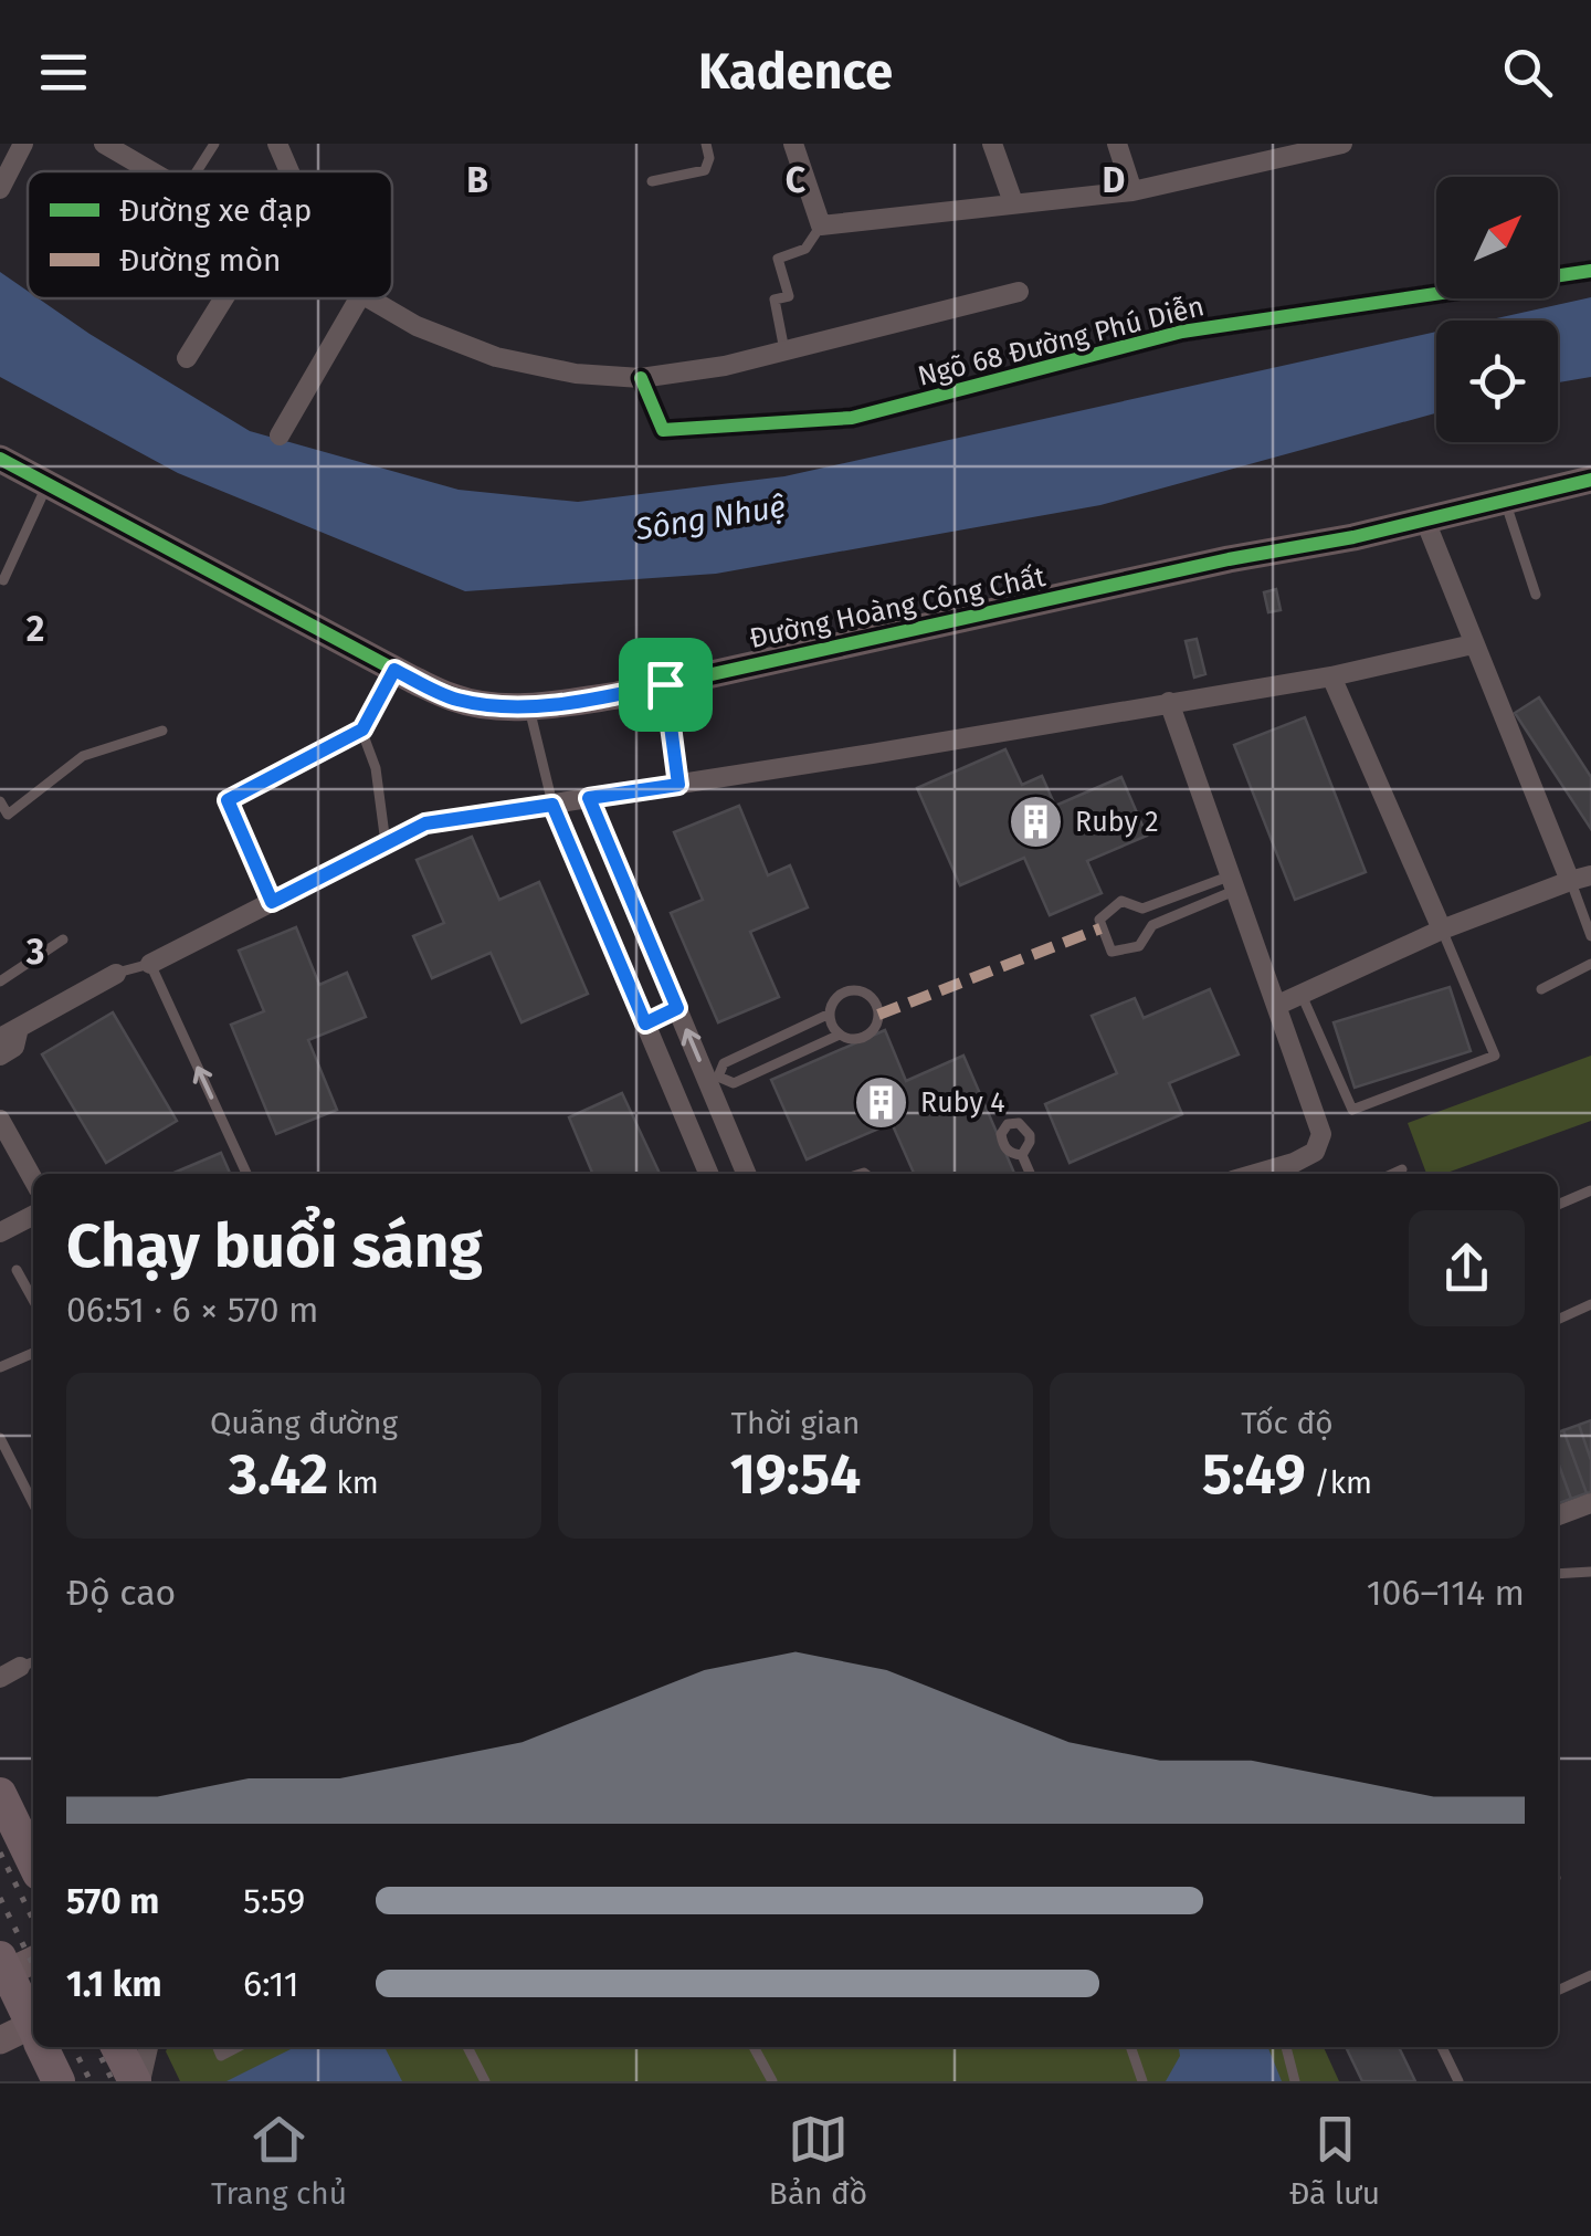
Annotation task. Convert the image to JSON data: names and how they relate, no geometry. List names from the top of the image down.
{
  "streets": {
    "street": ["Ngõ 68 Đường Phú Diễn", "Đường Hoàng Công Chất"]
  },
  "water": ["Sông Nhuệ"],
  "places": {
    "building": ["Ruby 2", "Ruby 4"]
  },
  "legend": ["Đường xe đạp", "Đường mòn"],
  "north": "top right",
  "page": {
    "header": "Kadence",
    "heading": ["Chạy buổi sáng", "06:51 · 6 × 570 m"],
    "stats": [
      ["Quãng đường", "3.42 km"],
      ["Thời gian", "19:54"],
      ["Tốc độ", "5:49 /km"]
    ],
    "chart": ["Độ cao", "106–114 m"],
    "list": [
      {
        "name": "570 m",
        "note": "5:59"
      },
      {
        "name": "1.1 km",
        "note": "6:11"
      }
    ],
    "tabs": ["Trang chủ", "Bản đồ", "Đã lưu"]
  },
  "grid": {
    "columns": ["B", "C", "D"],
    "rows": ["2", "3"]
  }
}
